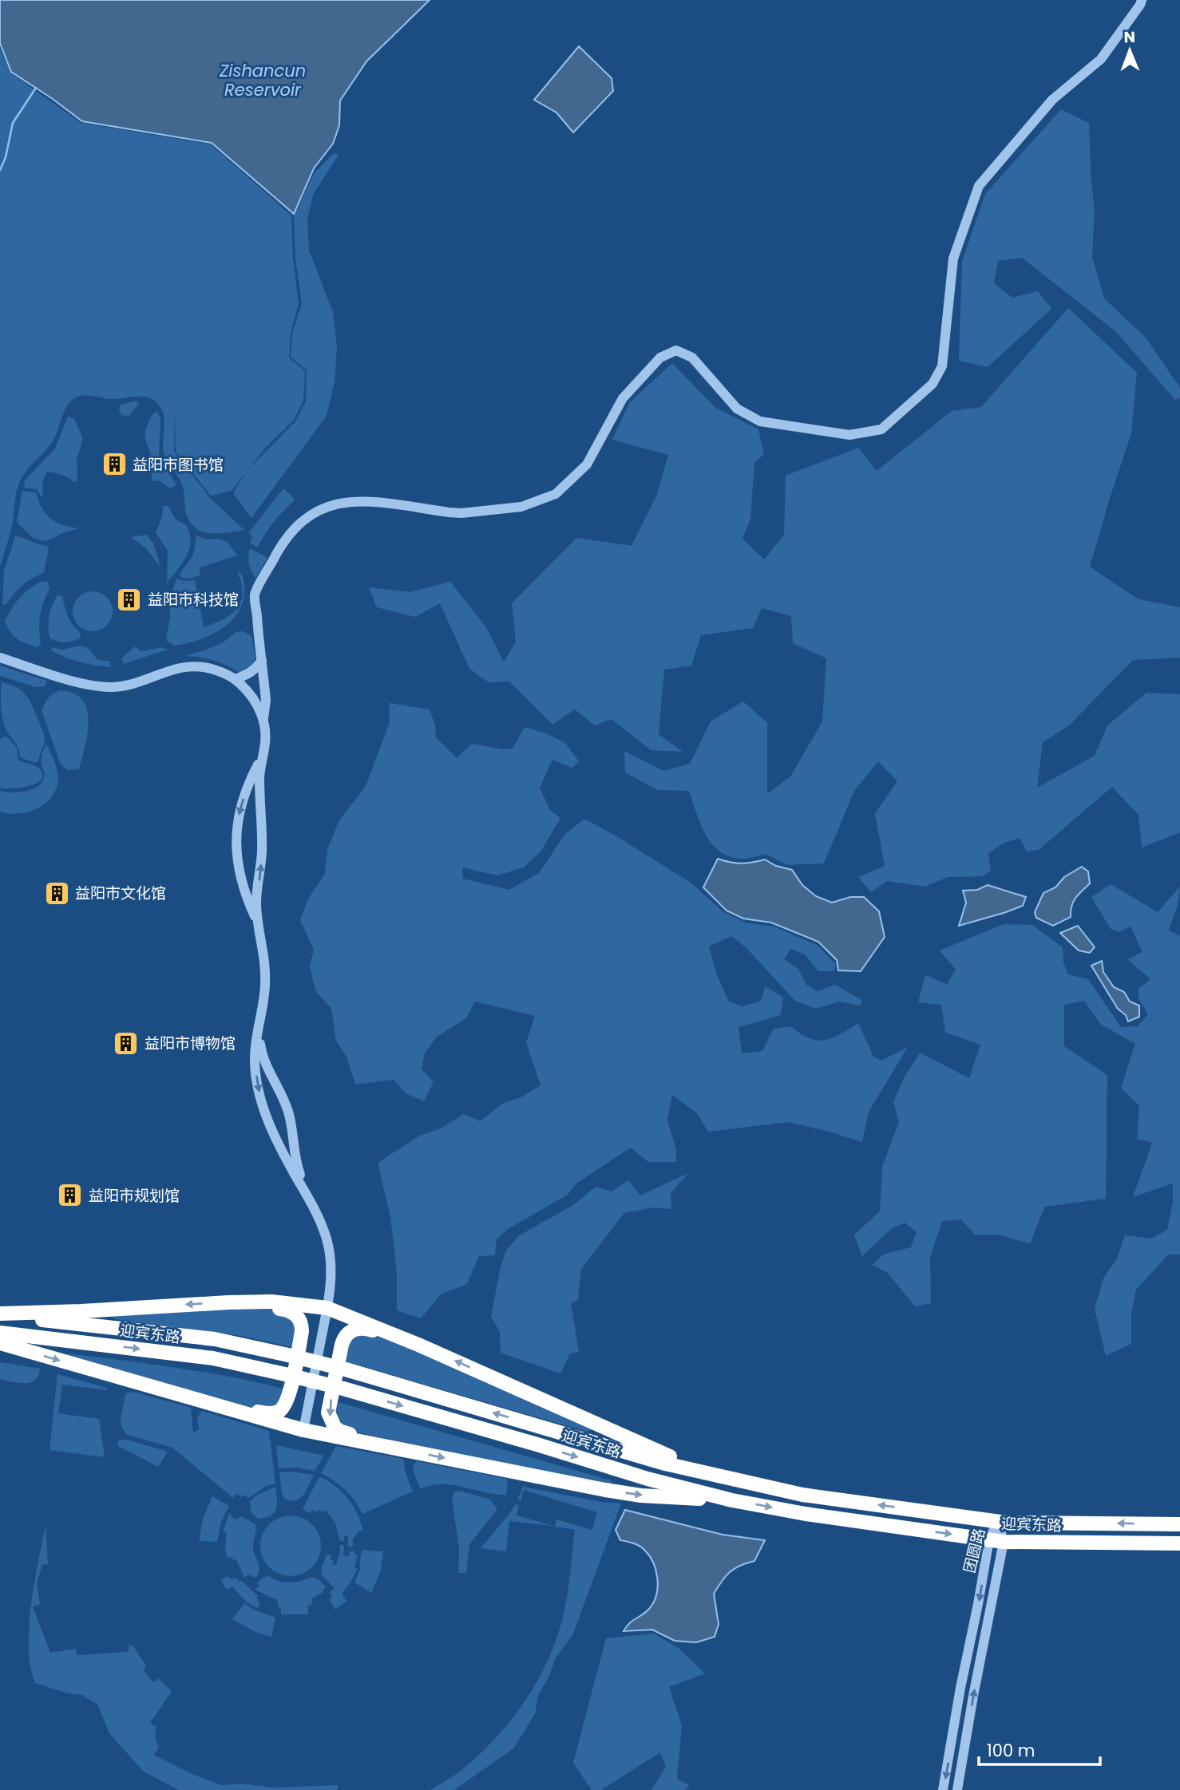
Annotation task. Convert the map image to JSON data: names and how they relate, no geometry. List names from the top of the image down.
{
  "streets": {
    "highway": ["迎宾东路"],
    "street": ["团圆路"]
  },
  "crossings": [
    ["迎宾东路", "团圆路"]
  ],
  "water": ["Zishancun Reservoir"],
  "places": {
    "building": [
      "益阳市图书馆",
      "益阳市科技馆",
      "益阳市文化馆",
      "益阳市博物馆",
      "益阳市规划馆"
    ]
  },
  "scale_bar": "100 m",
  "north": "top"
}
